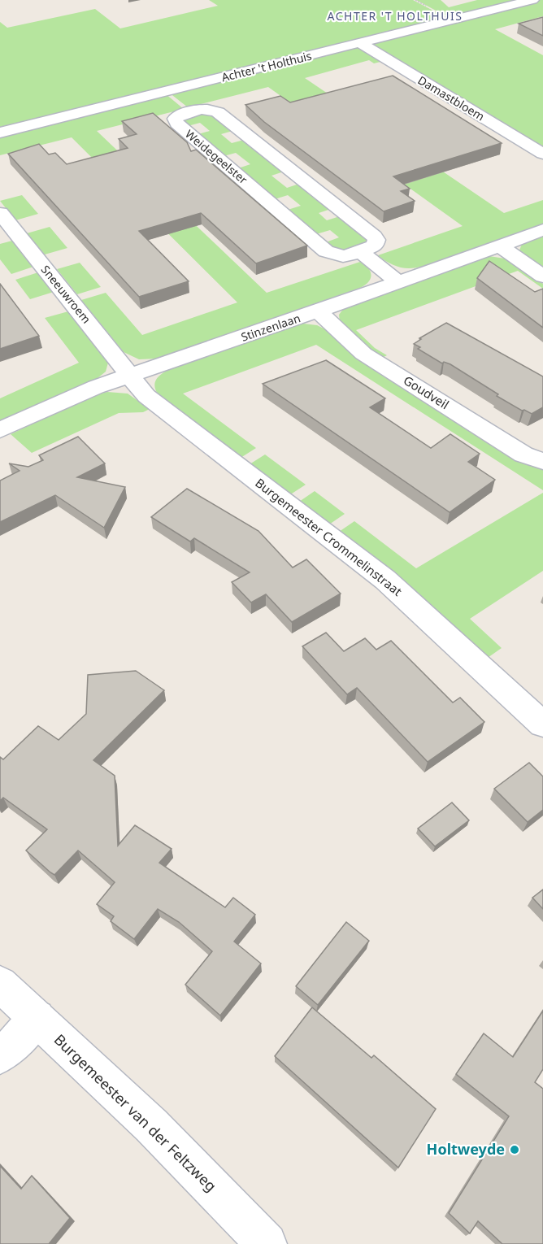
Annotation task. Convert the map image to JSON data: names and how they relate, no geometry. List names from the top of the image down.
{
  "streets": {
    "street": [
      "Achter 't Holthuis",
      "Damastbloem",
      "Weidegeelster",
      "Sneeuwroem",
      "Stinzenlaan",
      "Goudveil",
      "Burgemeester Crommelinstraat",
      "Burgemeester van der Feltzweg"
    ]
  },
  "crossings": [
    ["Achter 't Holthuis", "Damastbloem"],
    ["Sneeuwroem", "Stinzenlaan"],
    ["Sneeuwroem", "Burgemeester Crommelinstraat"],
    ["Stinzenlaan", "Goudveil"],
    ["Stinzenlaan", "Burgemeester Crommelinstraat"]
  ],
  "districts": ["ACHTER 'T HOLTHUIS"],
  "places": ["Holtweyde"]
}
